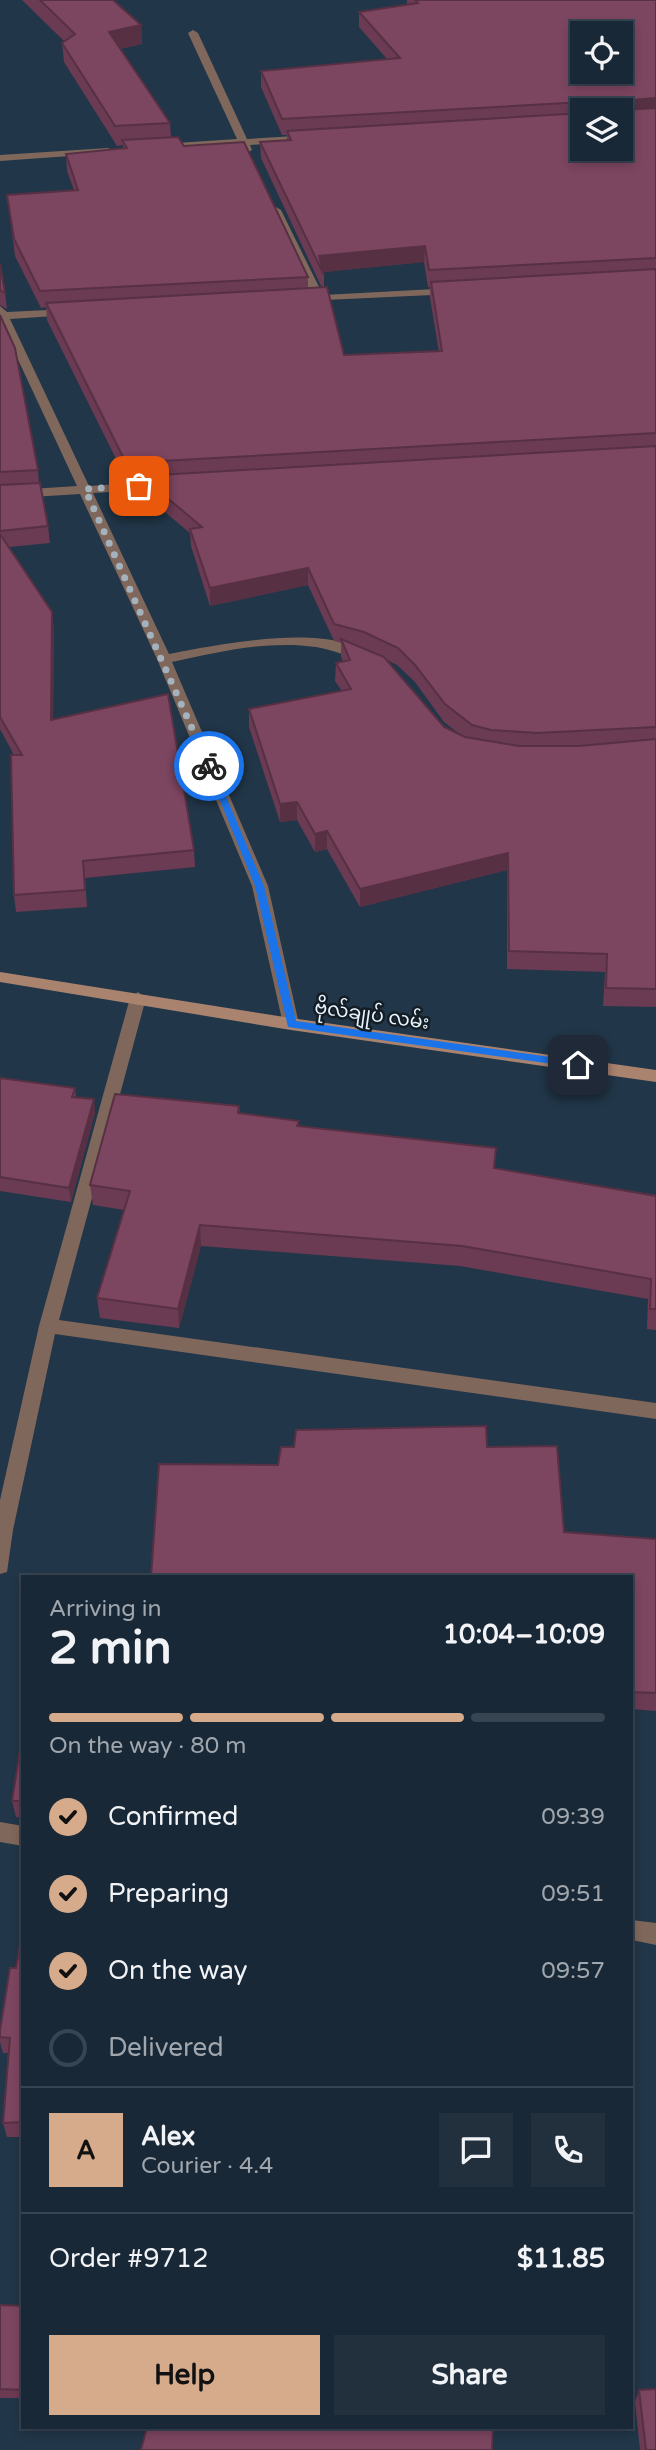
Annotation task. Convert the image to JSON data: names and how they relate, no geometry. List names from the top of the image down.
{
  "streets": {
    "street": ["ဗိုလ်ချုပ် လမ်း"]
  },
  "page": {
    "heading": ["2 min", "Arriving in", "10:04–10:09"],
    "panel": [
      "Alex",
      "Courier · 4.4",
      "Order #9712",
      "$11.85"
    ],
    "bar": "On the way · 80 m",
    "list": [
      ["Confirmed", "09:39"],
      ["Preparing", "09:51"],
      ["On the way", "09:57"],
      "Delivered"
    ],
    "round": "A",
    "buttons": ["Help", "Share"]
  }
}
